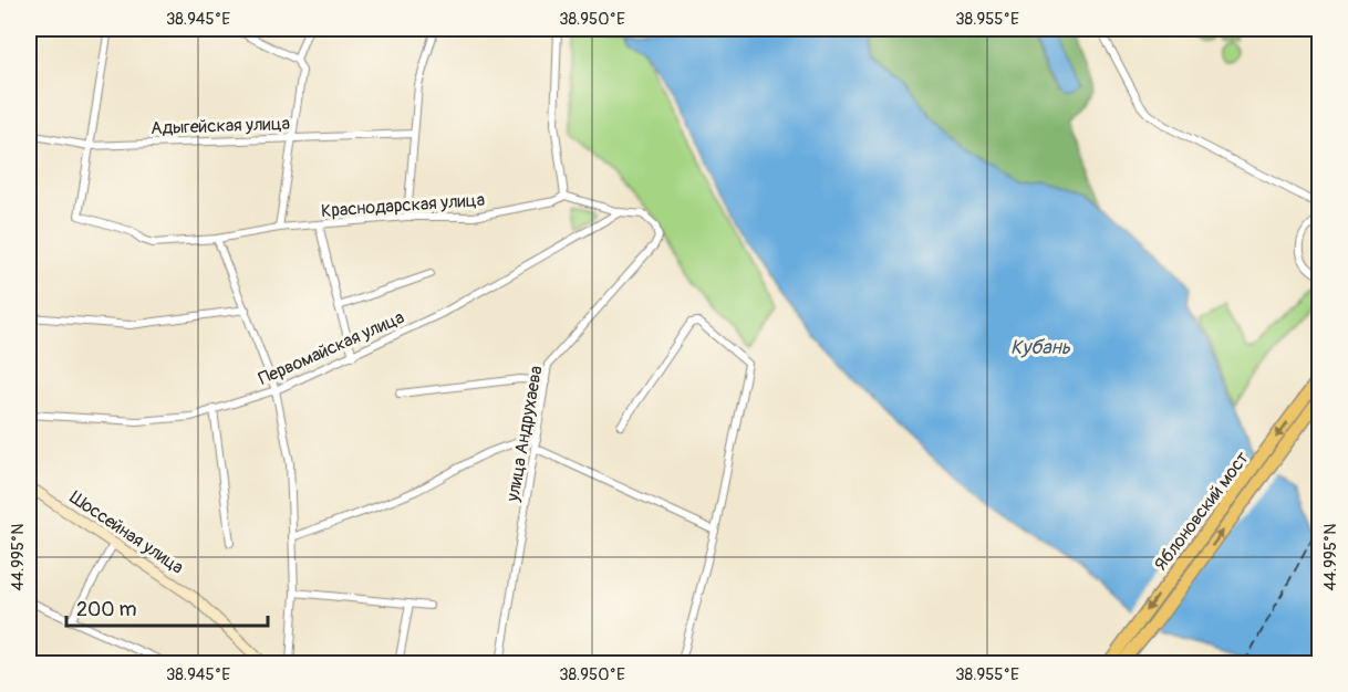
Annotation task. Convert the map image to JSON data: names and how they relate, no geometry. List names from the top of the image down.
{
  "streets": {
    "main road": ["Яблоновский мост", "Шоссейная улица"],
    "street": [
      "Адыгейская улица",
      "Краснодарская улица",
      "Первомайская улица",
      "улица Андрухаева"
    ]
  },
  "crossings": [
    ["Адыгейская улица", "Краснодарская улица"],
    ["Краснодарская улица", "улица Андрухаева"],
    ["Первомайская улица", "улица Андрухаева"]
  ],
  "water": ["Кубань"],
  "scale_bar": "200 m",
  "coordinates": [
    "38.945°E",
    "38.950°E",
    "38.955°E",
    "44.995°N"
  ]
}
